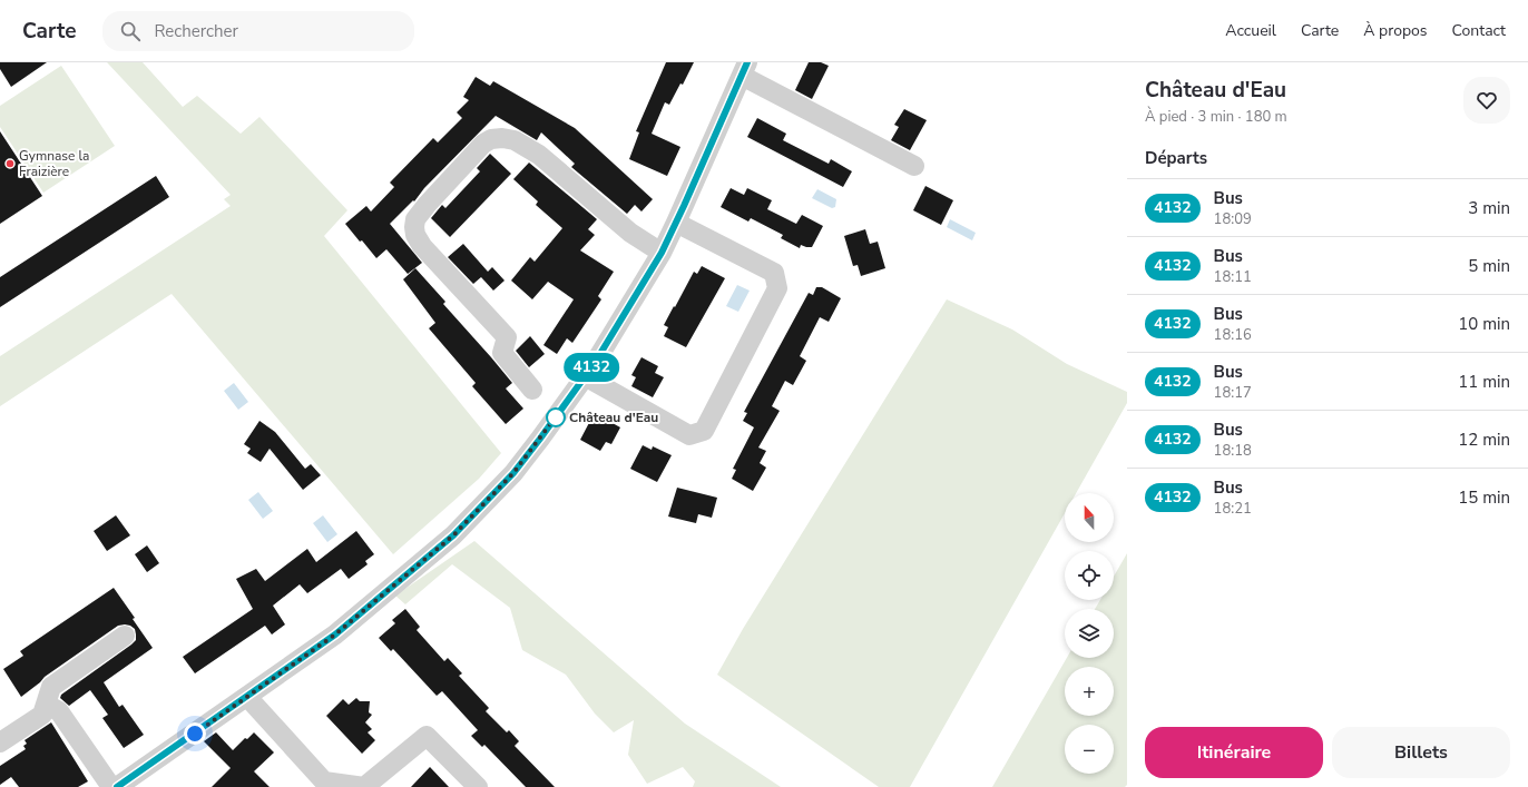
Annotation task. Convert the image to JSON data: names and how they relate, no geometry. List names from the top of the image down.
{
  "places": ["Gymnase la Fraizière", "Château d'Eau"],
  "lines": ["bus line 4132"],
  "north": "top",
  "page": {
    "header": "Carte",
    "search": "Rechercher",
    "nav": [
      "Accueil",
      "Carte",
      "À propos",
      "Contact"
    ],
    "on_map": "4132",
    "heading": [
      ["Château d'Eau", "À pied · 3 min · 180 m"],
      "Départs"
    ],
    "list": [
      {
        "mark": "4132",
        "name": "Bus",
        "note": "18:09",
        "value": "3 min"
      },
      {
        "mark": "4132",
        "name": "Bus",
        "note": "18:11",
        "value": "5 min"
      },
      {
        "mark": "4132",
        "name": "Bus",
        "note": "18:16",
        "value": "10 min"
      },
      {
        "mark": "4132",
        "name": "Bus",
        "note": "18:17",
        "value": "11 min"
      },
      {
        "mark": "4132",
        "name": "Bus",
        "note": "18:18",
        "value": "12 min"
      },
      {
        "mark": "4132",
        "name": "Bus",
        "note": "18:21",
        "value": "15 min"
      }
    ],
    "map_buttons": ["+", "−"],
    "buttons": ["Itinéraire", "Billets"]
  }
}
